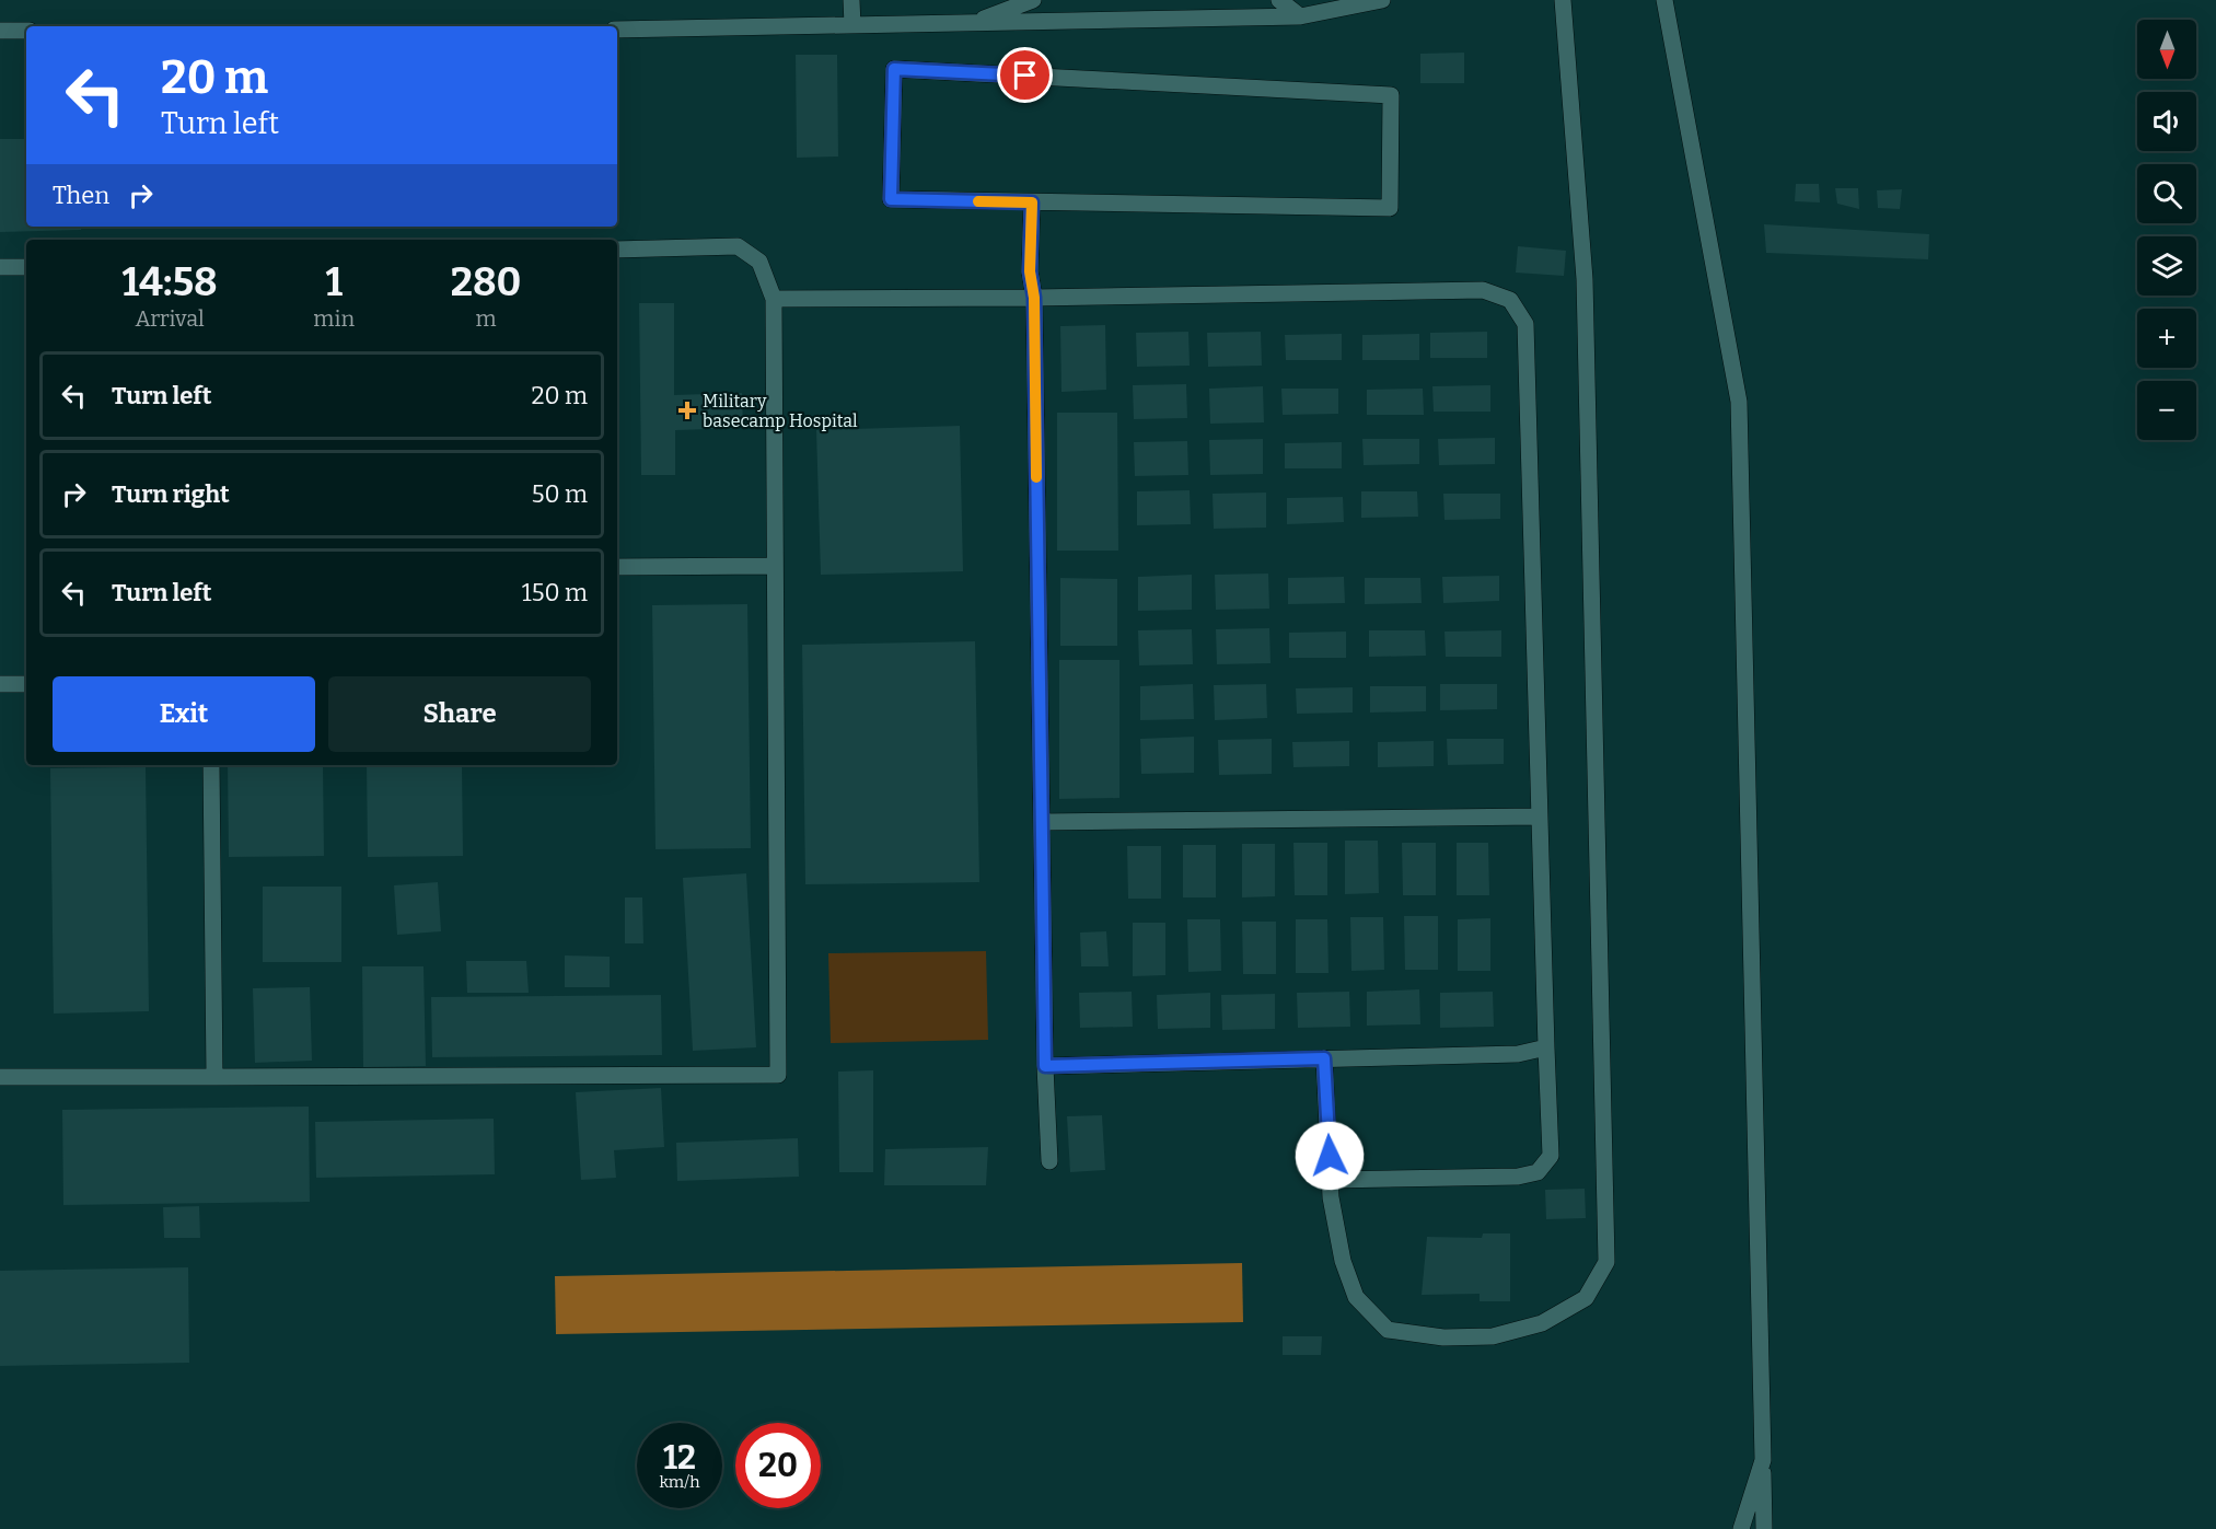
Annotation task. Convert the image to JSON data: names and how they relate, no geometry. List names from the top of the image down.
{
  "places": {
    "health": ["Military basecamp Hospital"]
  },
  "north": "bottom",
  "page": {
    "map_buttons": ["+", "−"],
    "turn": ["20 m", "Turn left"],
    "then": "Then",
    "eta": [
      "14:58",
      "Arrival",
      "1",
      "min",
      "280",
      "m"
    ],
    "list": [
      {
        "name": "Turn left",
        "value": "20 m"
      },
      {
        "name": "Turn right",
        "value": "50 m"
      },
      {
        "name": "Turn left",
        "value": "150 m"
      }
    ],
    "buttons": ["Exit", "Share"],
    "speed": "12 km/h",
    "limit": "20"
  }
}
